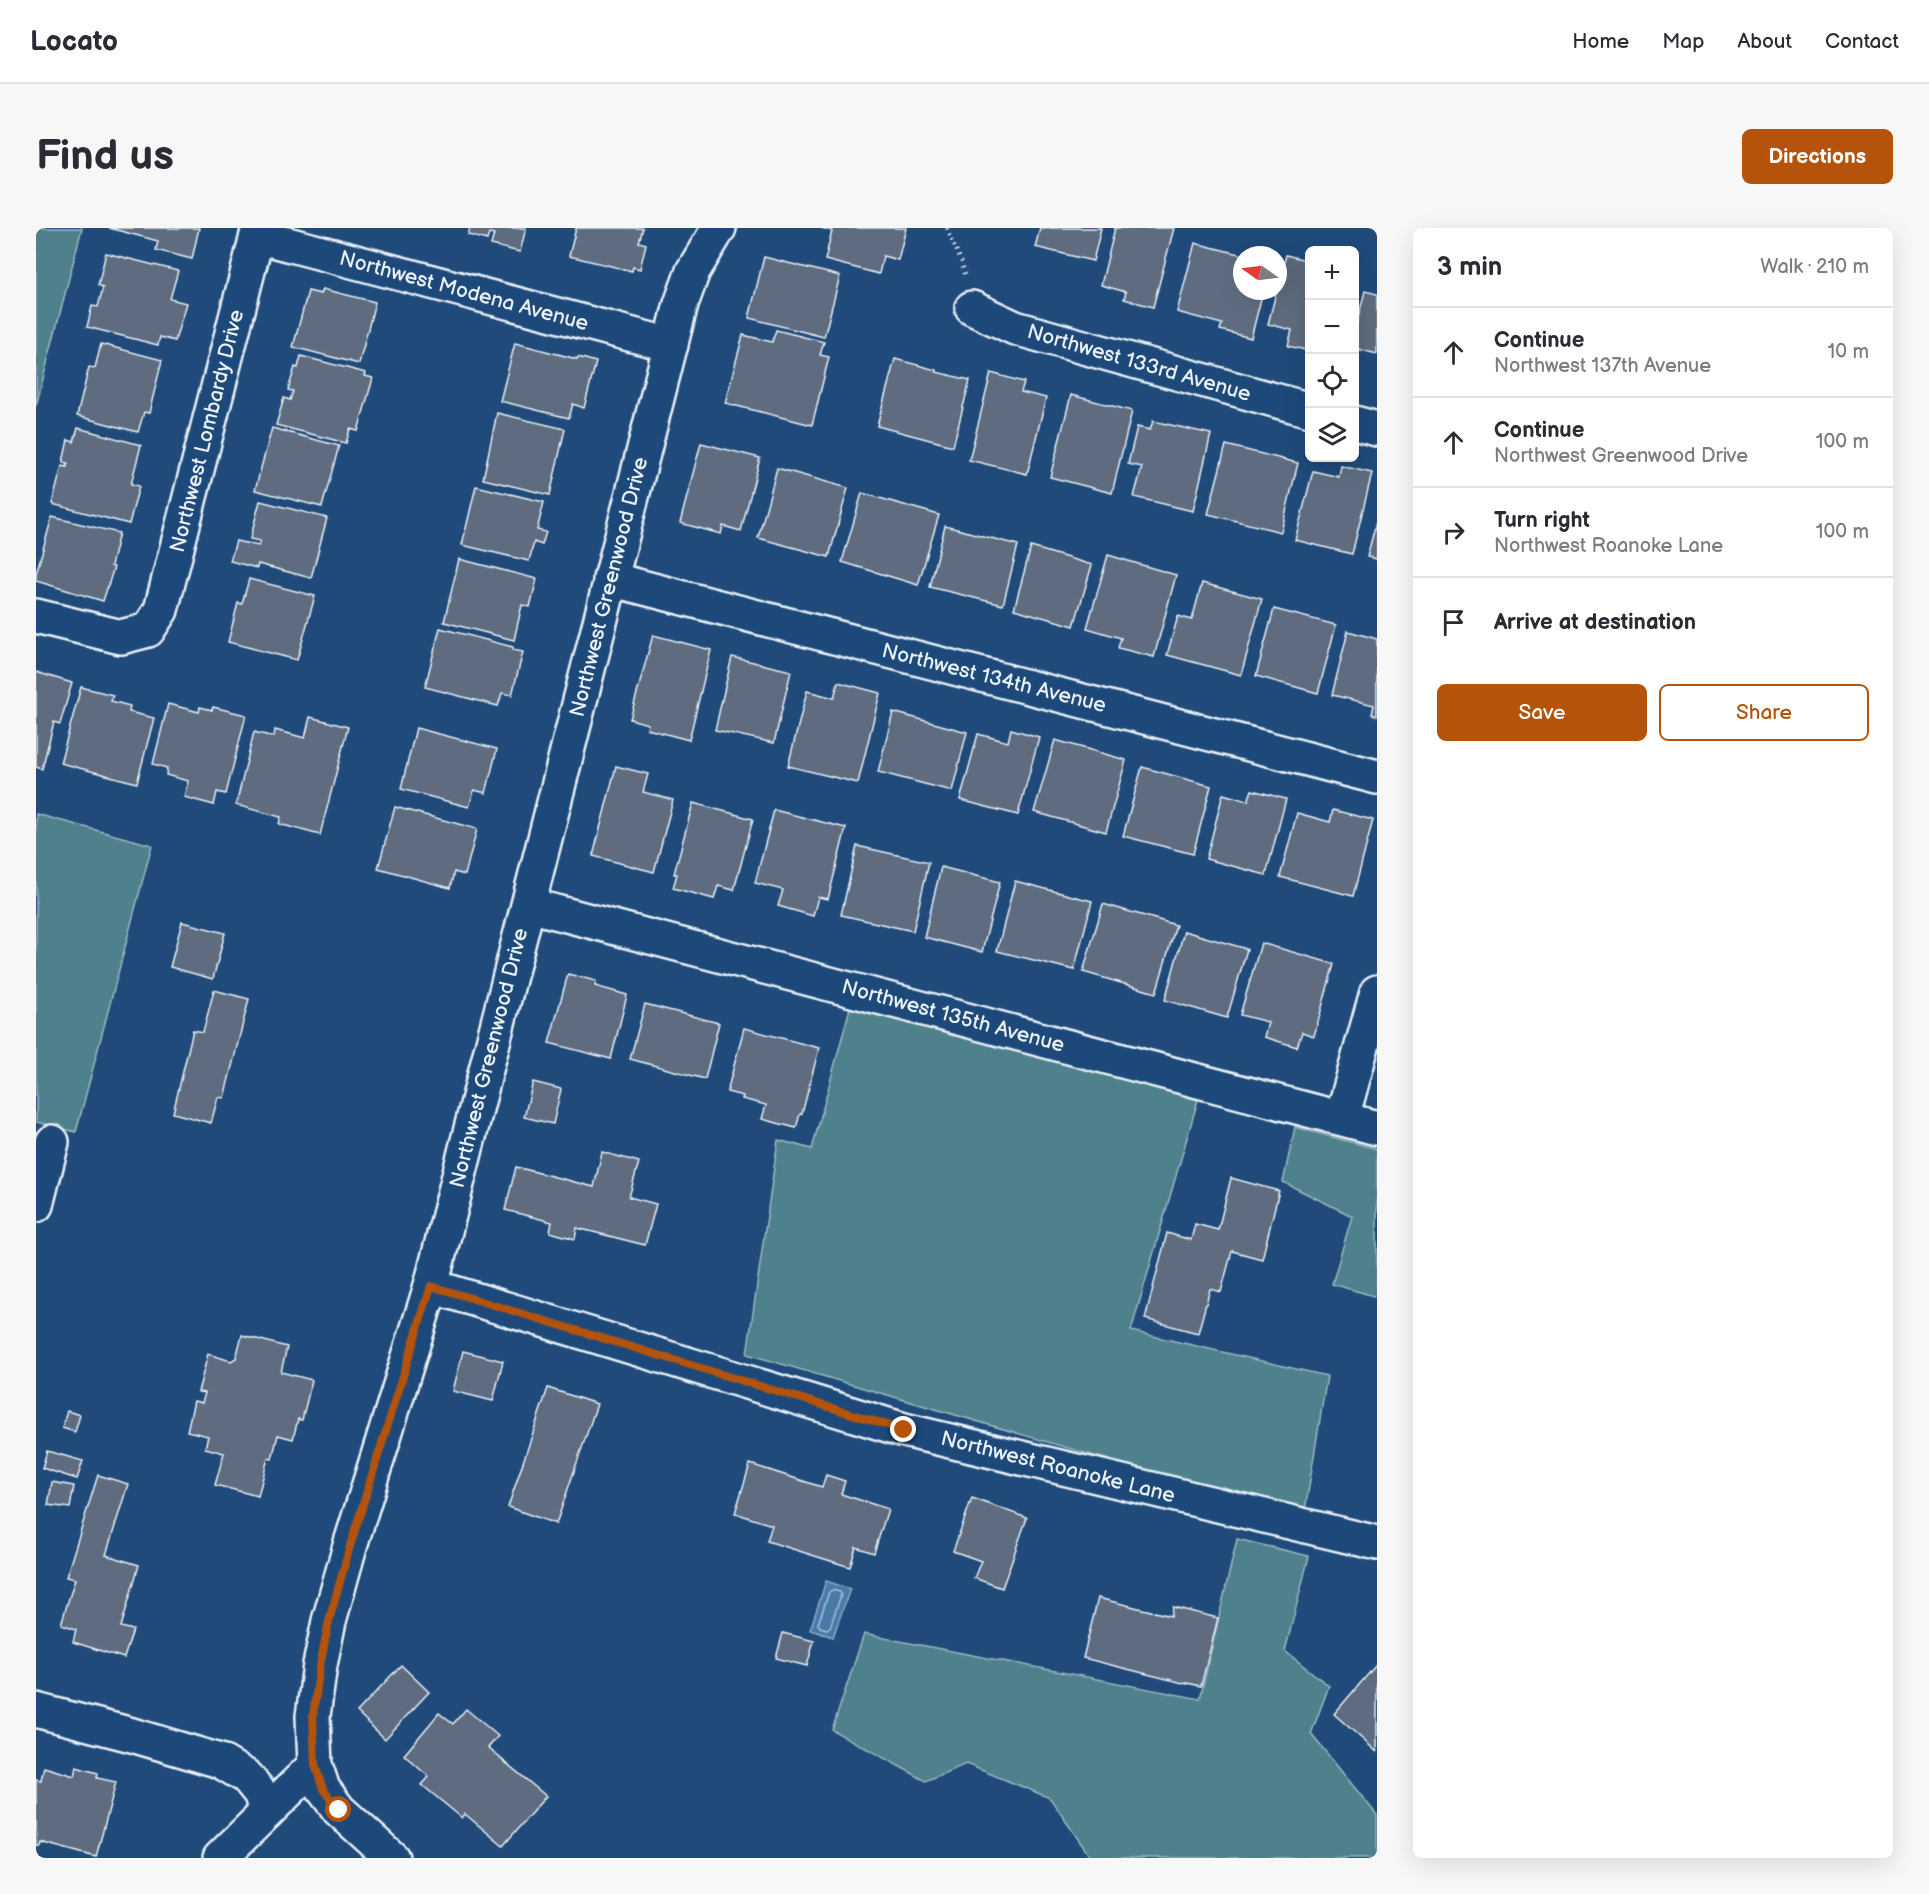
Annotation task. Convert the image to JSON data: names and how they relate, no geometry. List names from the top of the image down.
{
  "streets": {
    "street": [
      "Northwest Modena Avenue",
      "Northwest 133rd Avenue",
      "Northwest Lombardy Drive",
      "Northwest Greenwood Drive",
      "Northwest 134th Avenue",
      "Northwest 135th Avenue",
      "Northwest Roanoke Lane"
    ]
  },
  "crossings": [
    ["Northwest Modena Avenue", "Northwest Lombardy Drive"],
    ["Northwest Modena Avenue", "Northwest Greenwood Drive"],
    ["Northwest Greenwood Drive", "Northwest 134th Avenue"],
    ["Northwest Greenwood Drive", "Northwest 135th Avenue"],
    ["Northwest Greenwood Drive", "Northwest Roanoke Lane"]
  ],
  "north": "left",
  "page": {
    "header": "Locato",
    "nav": [
      "Home",
      "Map",
      "About",
      "Contact"
    ],
    "buttons": [
      "Directions",
      ["Save", "Share"]
    ],
    "title": "Find us",
    "heading": ["3 min", "Walk · 210 m"],
    "map_buttons": ["+", "−"],
    "list": [
      ["Continue", "Northwest 137th Avenue", "10 m"],
      ["Continue", "Northwest Greenwood Drive", "100 m"],
      ["Turn right", "Northwest Roanoke Lane", "100 m"],
      "Arrive at destination"
    ]
  }
}
